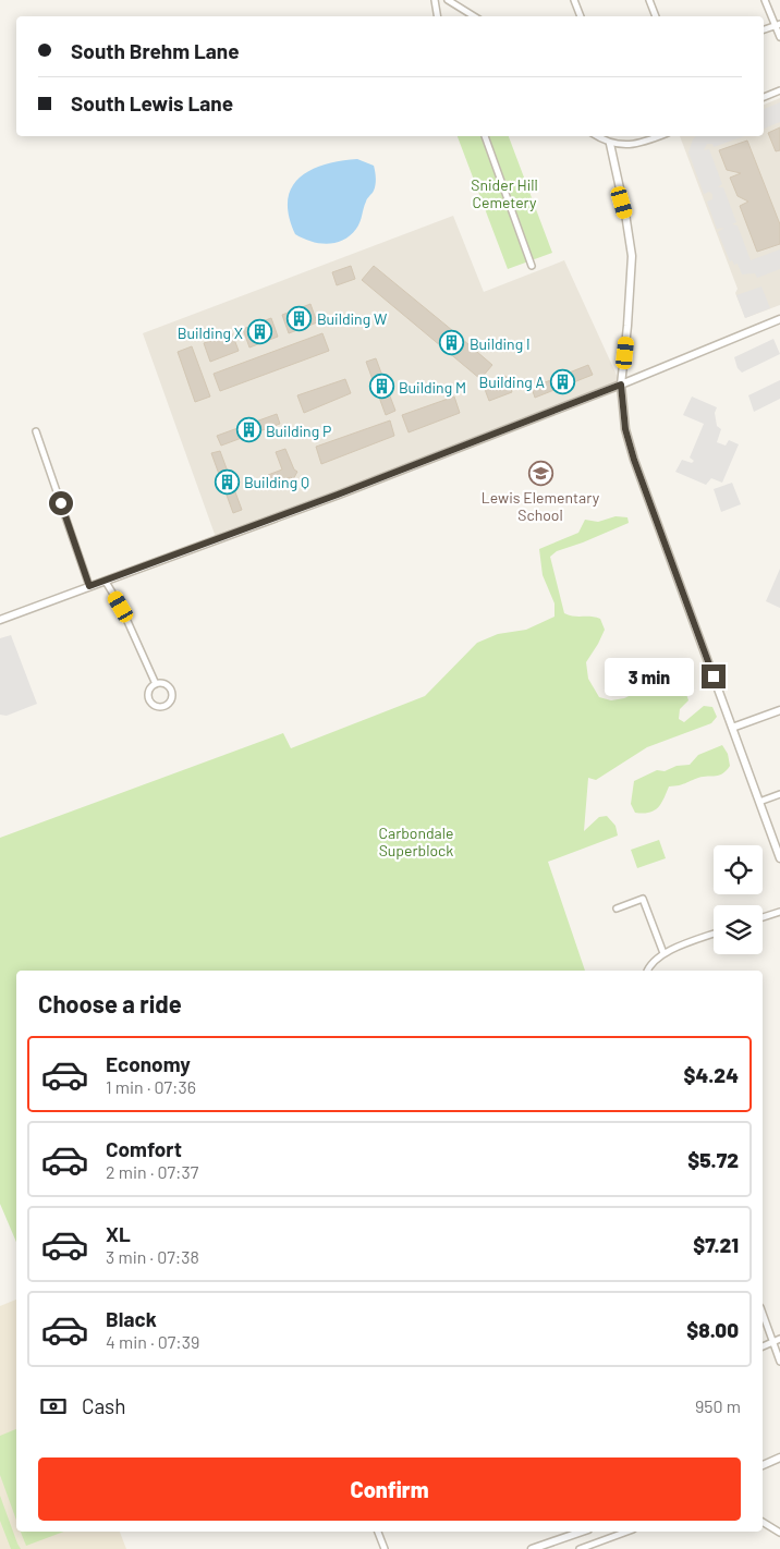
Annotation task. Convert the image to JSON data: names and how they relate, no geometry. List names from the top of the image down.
{
  "parks": ["Snider Hill Cemetery", "Carbondale Superblock"],
  "places": {
    "building": [
      "Building W",
      "Building X",
      "Building I",
      "Building A",
      "Building M",
      "Building P",
      "Building Q"
    ],
    "school or university": ["Lewis Elementary School"]
  },
  "page": {
    "banner": ["South Brehm Lane", "South Lewis Lane"],
    "bubble": "3 min",
    "heading": "Choose a ride",
    "list": [
      {
        "name": "Economy",
        "note": "1 min · 07:36",
        "value": "$4.24"
      },
      {
        "name": "Comfort",
        "note": "2 min · 07:37",
        "value": "$5.72"
      },
      {
        "name": "XL",
        "note": "3 min · 07:38",
        "value": "$7.21"
      },
      {
        "name": "Black",
        "note": "4 min · 07:39",
        "value": "$8.00"
      }
    ],
    "pay": ["Cash", "950 m"],
    "buttons": "Confirm"
  }
}
